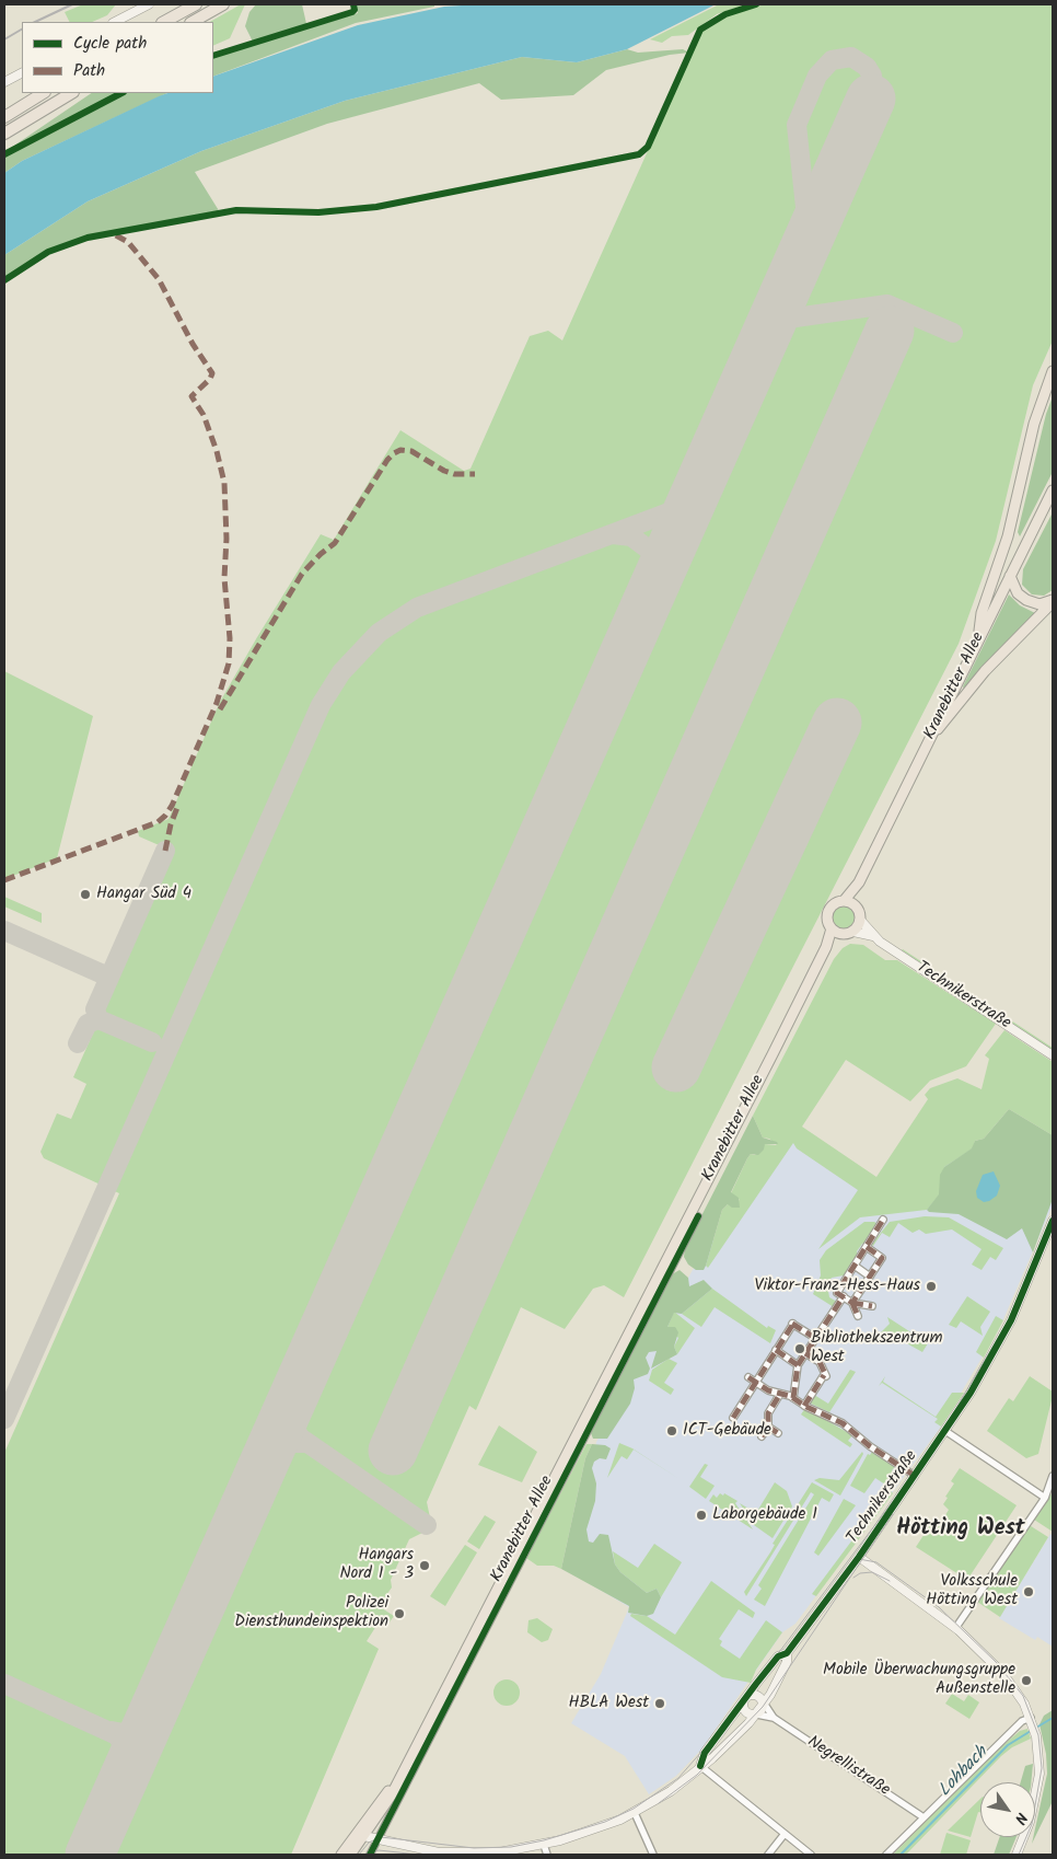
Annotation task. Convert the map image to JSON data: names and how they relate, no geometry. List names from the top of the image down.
{
  "streets": {
    "main road": ["Kranebitter Allee"],
    "street": ["Technikerstraße", "Negrellistraße"]
  },
  "crossings": [
    ["Kranebitter Allee", "Technikerstraße"],
    ["Technikerstraße", "Negrellistraße"]
  ],
  "districts": ["Hötting West"],
  "water": ["Lohbach"],
  "places": [
    "Hangar Süd 4",
    "Viktor-Franz-Hess-Haus",
    "Bibliothekszentrum West",
    "ICT-Gebäude",
    "Laborgebäude 1",
    "Hangars Nord 1 - 3",
    "Volksschule Hötting West",
    "Polizei Diensthundeinspektion",
    "Mobile Überwachungsgruppe Außenstelle",
    "HBLA West"
  ],
  "legend": ["Cycle path", "Path"],
  "north": "bottom right"
}
